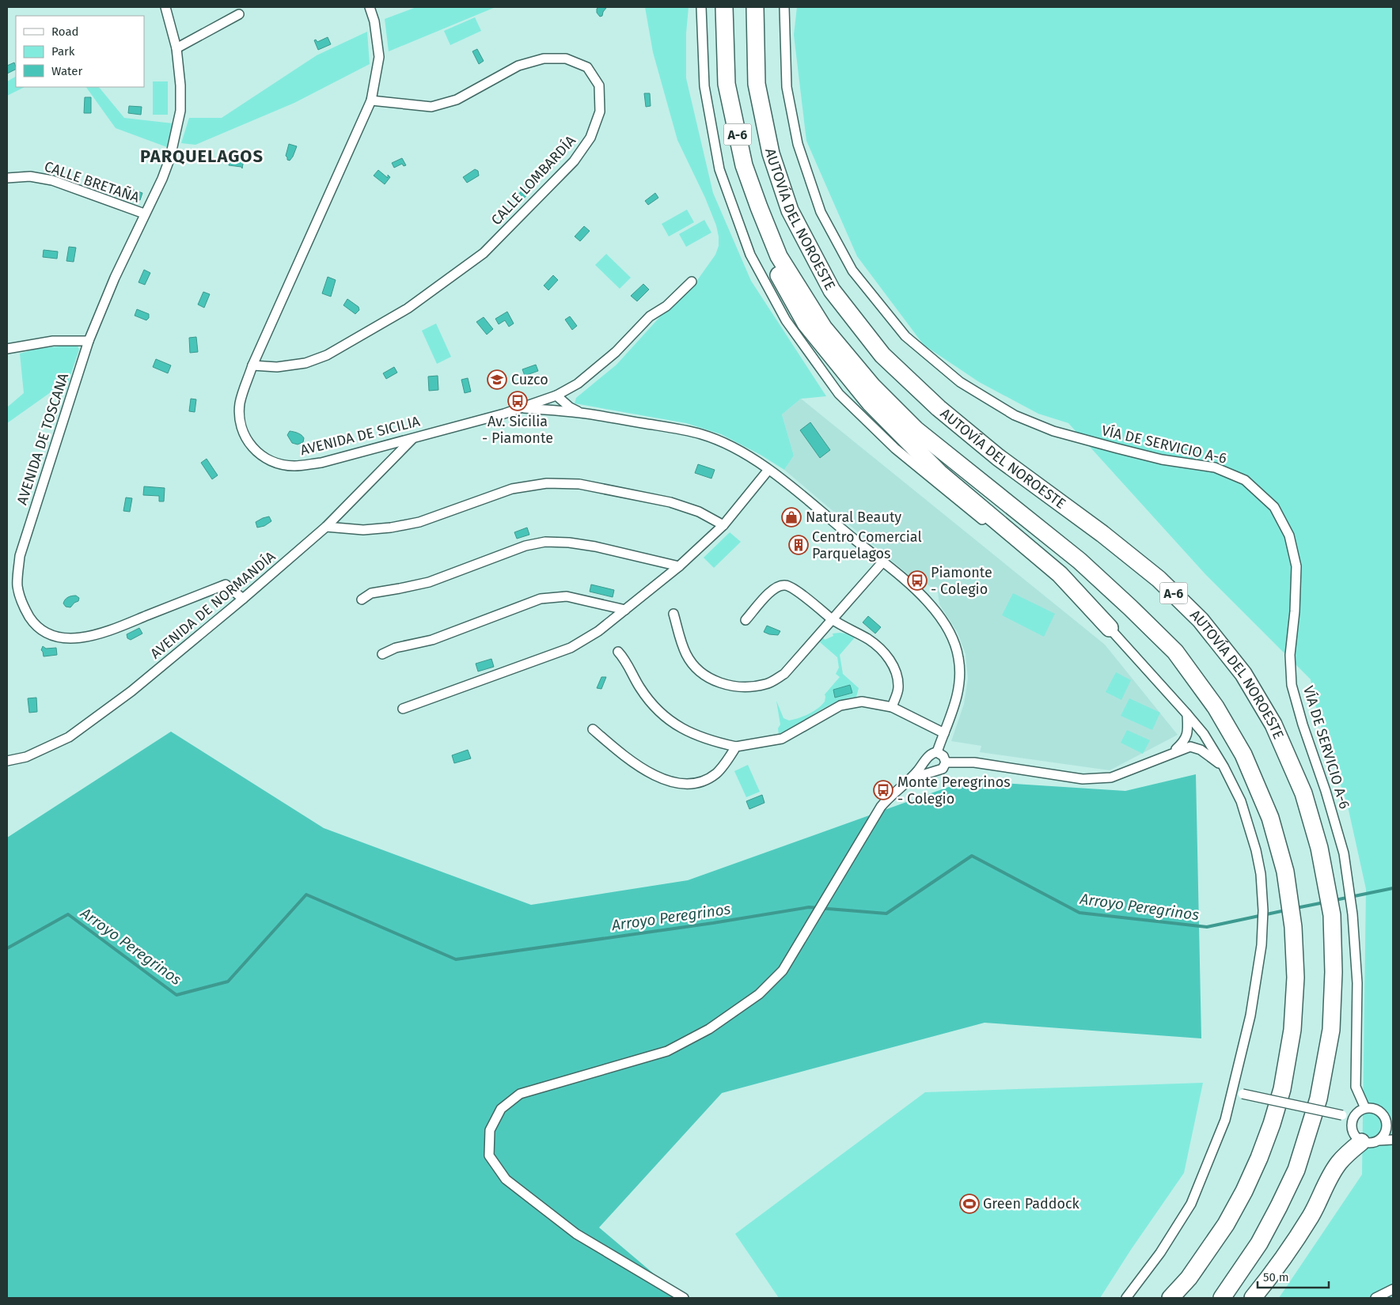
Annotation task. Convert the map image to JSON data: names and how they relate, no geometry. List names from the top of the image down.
{
  "streets": {
    "highway": ["A-6", "AUTOVÍA DEL NOROESTE"],
    "street": [
      "CALLE LOMBARDÍA",
      "CALLE BRETAÑA",
      "AVENIDA DE SICILIA",
      "AVENIDA DE TOSCANA",
      "VÍA DE SERVICIO A-6",
      "AVENIDA DE NORMANDÍA"
    ]
  },
  "crossings": [
    ["CALLE LOMBARDÍA", "AVENIDA DE SICILIA"],
    ["CALLE BRETAÑA", "AVENIDA DE TOSCANA"],
    ["AVENIDA DE SICILIA", "AVENIDA DE NORMANDÍA"],
    ["AVENIDA DE TOSCANA", "AVENIDA DE NORMANDÍA"]
  ],
  "districts": ["PARQUELAGOS"],
  "water": ["Arroyo Peregrinos"],
  "places": {
    "school or university": ["Cuzco"],
    "bus stop": ["Av. Sicilia - Piamonte", "Piamonte - Colegio", "Monte Peregrinos - Colegio"],
    "shop": ["Natural Beauty"],
    "building": ["Centro Comercial Parquelagos"],
    "sports": ["Green Paddock"]
  },
  "legend": ["Road", "Park", "Water"],
  "scale_bar": "50 m"
}
